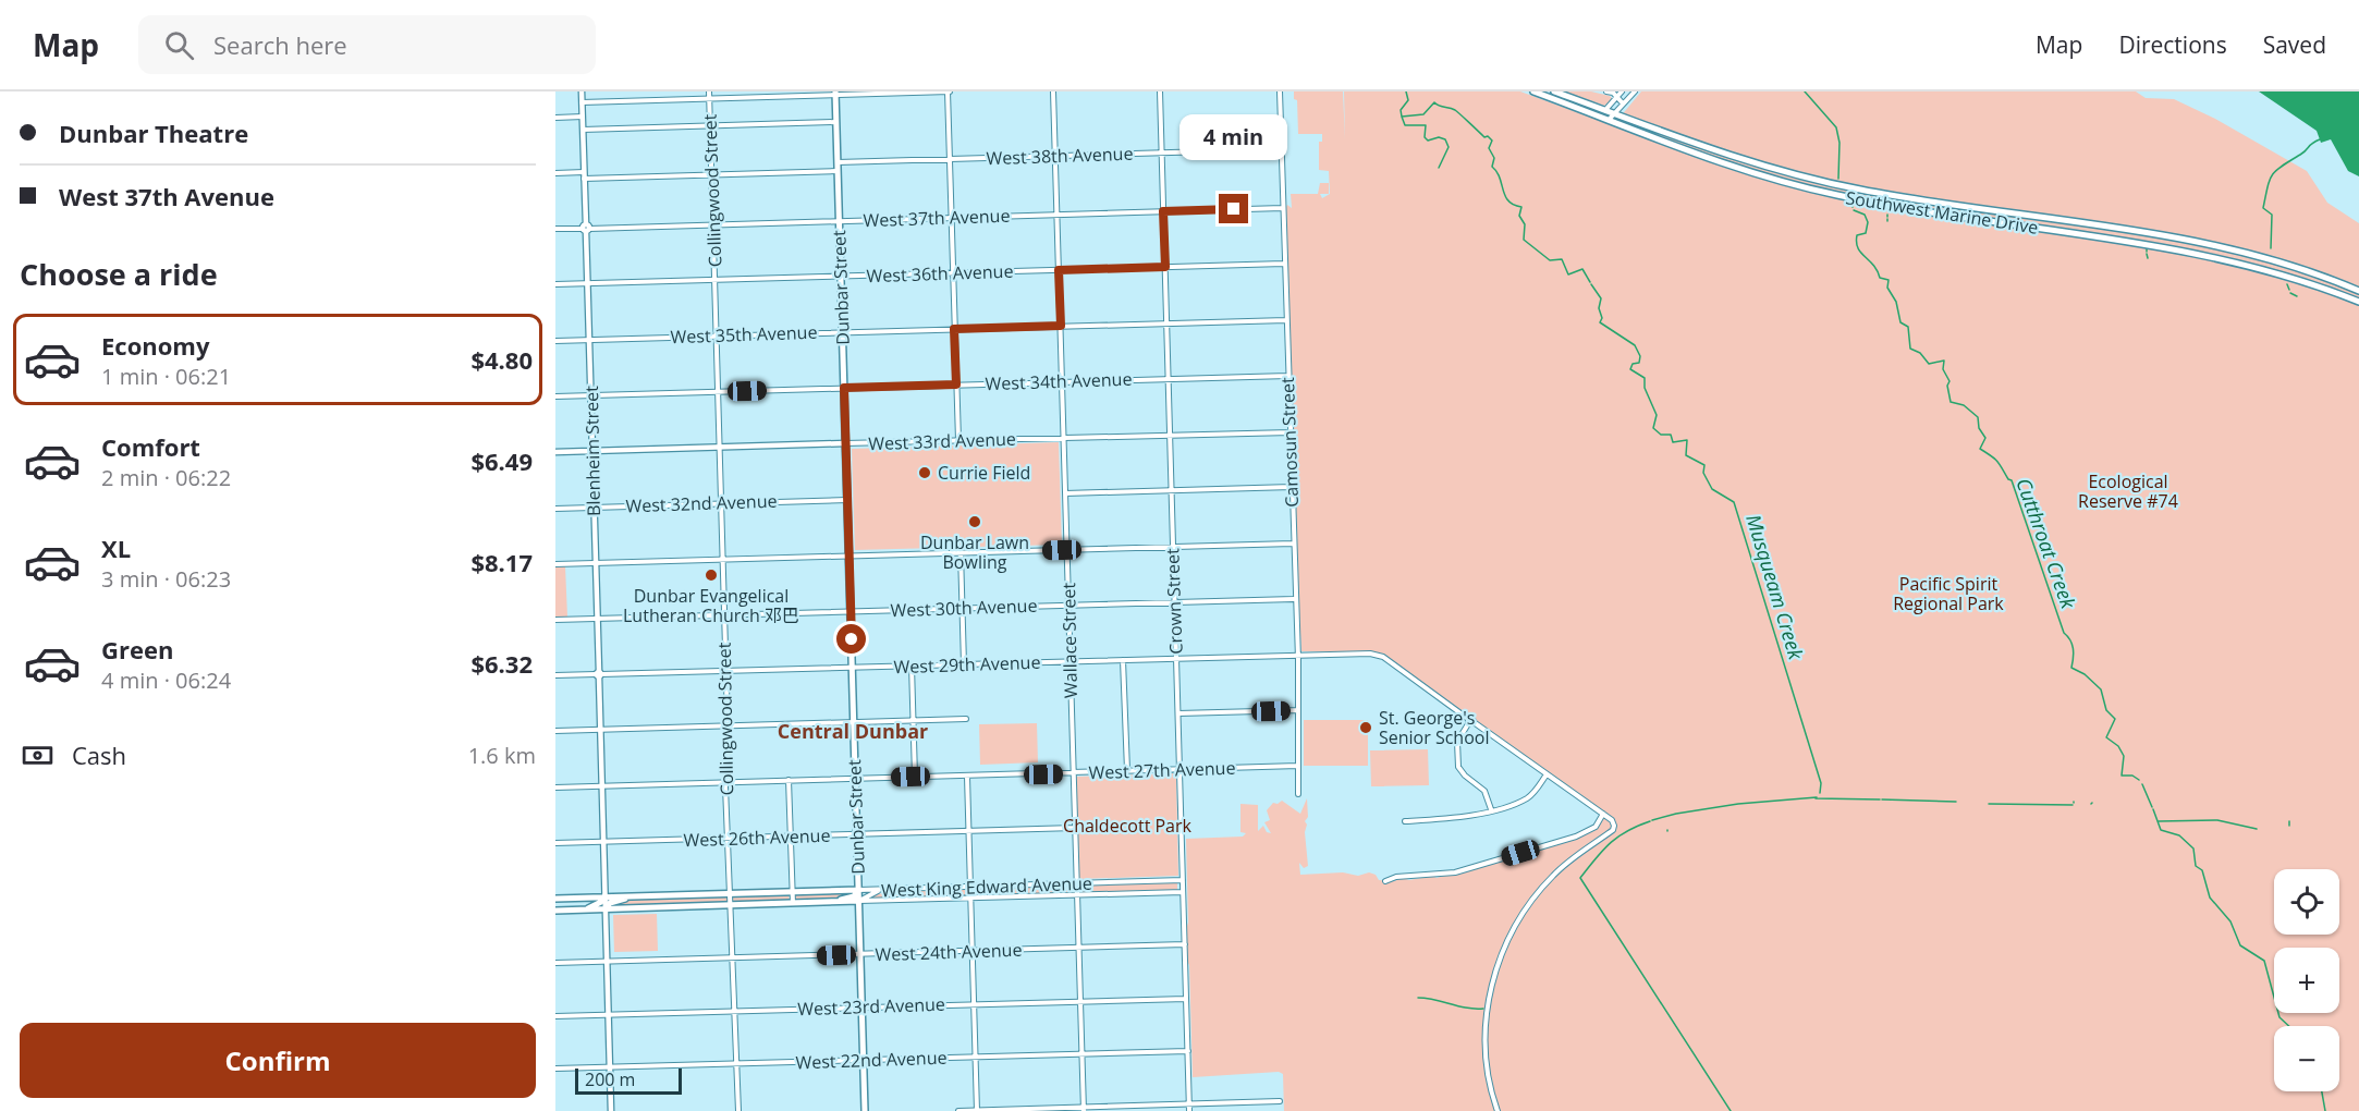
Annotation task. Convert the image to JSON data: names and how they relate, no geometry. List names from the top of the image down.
{
  "streets": {
    "main road": ["Southwest Marine Drive", "Dunbar Street", "West King Edward Avenue"],
    "street": [
      "West 38th Avenue",
      "Collingwood Street",
      "West 37th Avenue",
      "West 36th Avenue",
      "West 35th Avenue",
      "West 34th Avenue",
      "West 33rd Avenue",
      "Camosun Street",
      "Blenheim Street",
      "West 32nd Avenue",
      "Crown Street",
      "West 30th Avenue",
      "Wallace Street",
      "West 29th Avenue",
      "West 27th Avenue",
      "West 26th Avenue",
      "West 24th Avenue",
      "West 23rd Avenue",
      "West 22nd Avenue"
    ]
  },
  "crossings": [
    ["West 38th Avenue", "Dunbar Street"],
    ["West 38th Avenue", "Camosun Street"],
    ["West 38th Avenue", "Crown Street"],
    ["West 38th Avenue", "Wallace Street"],
    ["Collingwood Street", "West 37th Avenue"],
    ["Collingwood Street", "West 36th Avenue"],
    ["Collingwood Street", "West 35th Avenue"],
    ["Collingwood Street", "West 34th Avenue"],
    ["Collingwood Street", "West 33rd Avenue"],
    ["Collingwood Street", "West 32nd Avenue"],
    ["Collingwood Street", "West 30th Avenue"],
    ["Collingwood Street", "West 29th Avenue"],
    ["Collingwood Street", "West 27th Avenue"],
    ["Collingwood Street", "West 26th Avenue"],
    ["Collingwood Street", "West King Edward Avenue"],
    ["Collingwood Street", "West 24th Avenue"],
    ["Collingwood Street", "West 23rd Avenue"],
    ["Collingwood Street", "West 22nd Avenue"],
    ["West 37th Avenue", "Dunbar Street"],
    ["West 37th Avenue", "Camosun Street"],
    ["West 37th Avenue", "Blenheim Street"],
    ["West 37th Avenue", "Crown Street"],
    ["West 37th Avenue", "Wallace Street"],
    ["West 36th Avenue", "Dunbar Street"],
    ["West 36th Avenue", "Camosun Street"],
    ["West 36th Avenue", "Blenheim Street"],
    ["West 36th Avenue", "Crown Street"],
    ["West 36th Avenue", "Wallace Street"],
    ["Dunbar Street", "West 35th Avenue"],
    ["Dunbar Street", "West 34th Avenue"],
    ["Dunbar Street", "West 33rd Avenue"],
    ["Dunbar Street", "West 32nd Avenue"],
    ["Dunbar Street", "West 30th Avenue"],
    ["Dunbar Street", "West 29th Avenue"],
    ["Dunbar Street", "West 27th Avenue"],
    ["Dunbar Street", "West 26th Avenue"],
    ["Dunbar Street", "West King Edward Avenue"],
    ["Dunbar Street", "West 24th Avenue"],
    ["Dunbar Street", "West 23rd Avenue"],
    ["Dunbar Street", "West 22nd Avenue"],
    ["West 35th Avenue", "Camosun Street"],
    ["West 35th Avenue", "Blenheim Street"],
    ["West 35th Avenue", "Crown Street"],
    ["West 35th Avenue", "Wallace Street"],
    ["West 34th Avenue", "Camosun Street"],
    ["West 34th Avenue", "Blenheim Street"],
    ["West 34th Avenue", "Crown Street"],
    ["West 34th Avenue", "Wallace Street"],
    ["West 33rd Avenue", "Camosun Street"],
    ["West 33rd Avenue", "Blenheim Street"],
    ["West 33rd Avenue", "Crown Street"],
    ["West 33rd Avenue", "Wallace Street"],
    ["Camosun Street", "West 30th Avenue"],
    ["Camosun Street", "West 29th Avenue"],
    ["Camosun Street", "West 27th Avenue"],
    ["Blenheim Street", "West 32nd Avenue"],
    ["Blenheim Street", "West 30th Avenue"],
    ["Blenheim Street", "West 29th Avenue"],
    ["Blenheim Street", "West 27th Avenue"],
    ["Blenheim Street", "West 26th Avenue"],
    ["Blenheim Street", "West King Edward Avenue"],
    ["Blenheim Street", "West 24th Avenue"],
    ["Blenheim Street", "West 23rd Avenue"],
    ["Blenheim Street", "West 22nd Avenue"],
    ["Crown Street", "West 30th Avenue"],
    ["Crown Street", "West 29th Avenue"],
    ["Crown Street", "West 27th Avenue"],
    ["Crown Street", "West King Edward Avenue"],
    ["Crown Street", "West 24th Avenue"],
    ["Crown Street", "West 23rd Avenue"],
    ["Crown Street", "West 22nd Avenue"],
    ["West 30th Avenue", "Wallace Street"],
    ["Wallace Street", "West 29th Avenue"],
    ["Wallace Street", "West 27th Avenue"],
    ["Wallace Street", "West 26th Avenue"],
    ["Wallace Street", "West King Edward Avenue"],
    ["Wallace Street", "West 24th Avenue"],
    ["Wallace Street", "West 23rd Avenue"],
    ["Wallace Street", "West 22nd Avenue"]
  ],
  "districts": ["Central Dunbar"],
  "water": ["Cutthroat Creek", "Musqueam Creek"],
  "parks": ["Ecological Reserve #74", "Pacific Spirit Regional Park", "Chaldecott Park"],
  "places": [
    "Currie Field",
    "Dunbar Lawn Bowling",
    "Dunbar Evangelical Lutheran Church 邓巴",
    "St. George's Senior School"
  ],
  "scale_bar": "200 m",
  "page": {
    "header": "Map",
    "search": "Search here",
    "nav": ["Map", "Directions", "Saved"],
    "banner": ["Dunbar Theatre", "West 37th Avenue"],
    "bubble": "4 min",
    "heading": "Choose a ride",
    "list": [
      {
        "name": "Economy",
        "note": "1 min · 06:21",
        "value": "$4.80"
      },
      {
        "name": "Comfort",
        "note": "2 min · 06:22",
        "value": "$6.49"
      },
      {
        "name": "XL",
        "note": "3 min · 06:23",
        "value": "$8.17"
      },
      {
        "name": "Green",
        "note": "4 min · 06:24",
        "value": "$6.32"
      }
    ],
    "pay": ["Cash", "1.6 km"],
    "map_buttons": ["+", "−"],
    "buttons": "Confirm",
    "scale": "200 m"
  }
}
